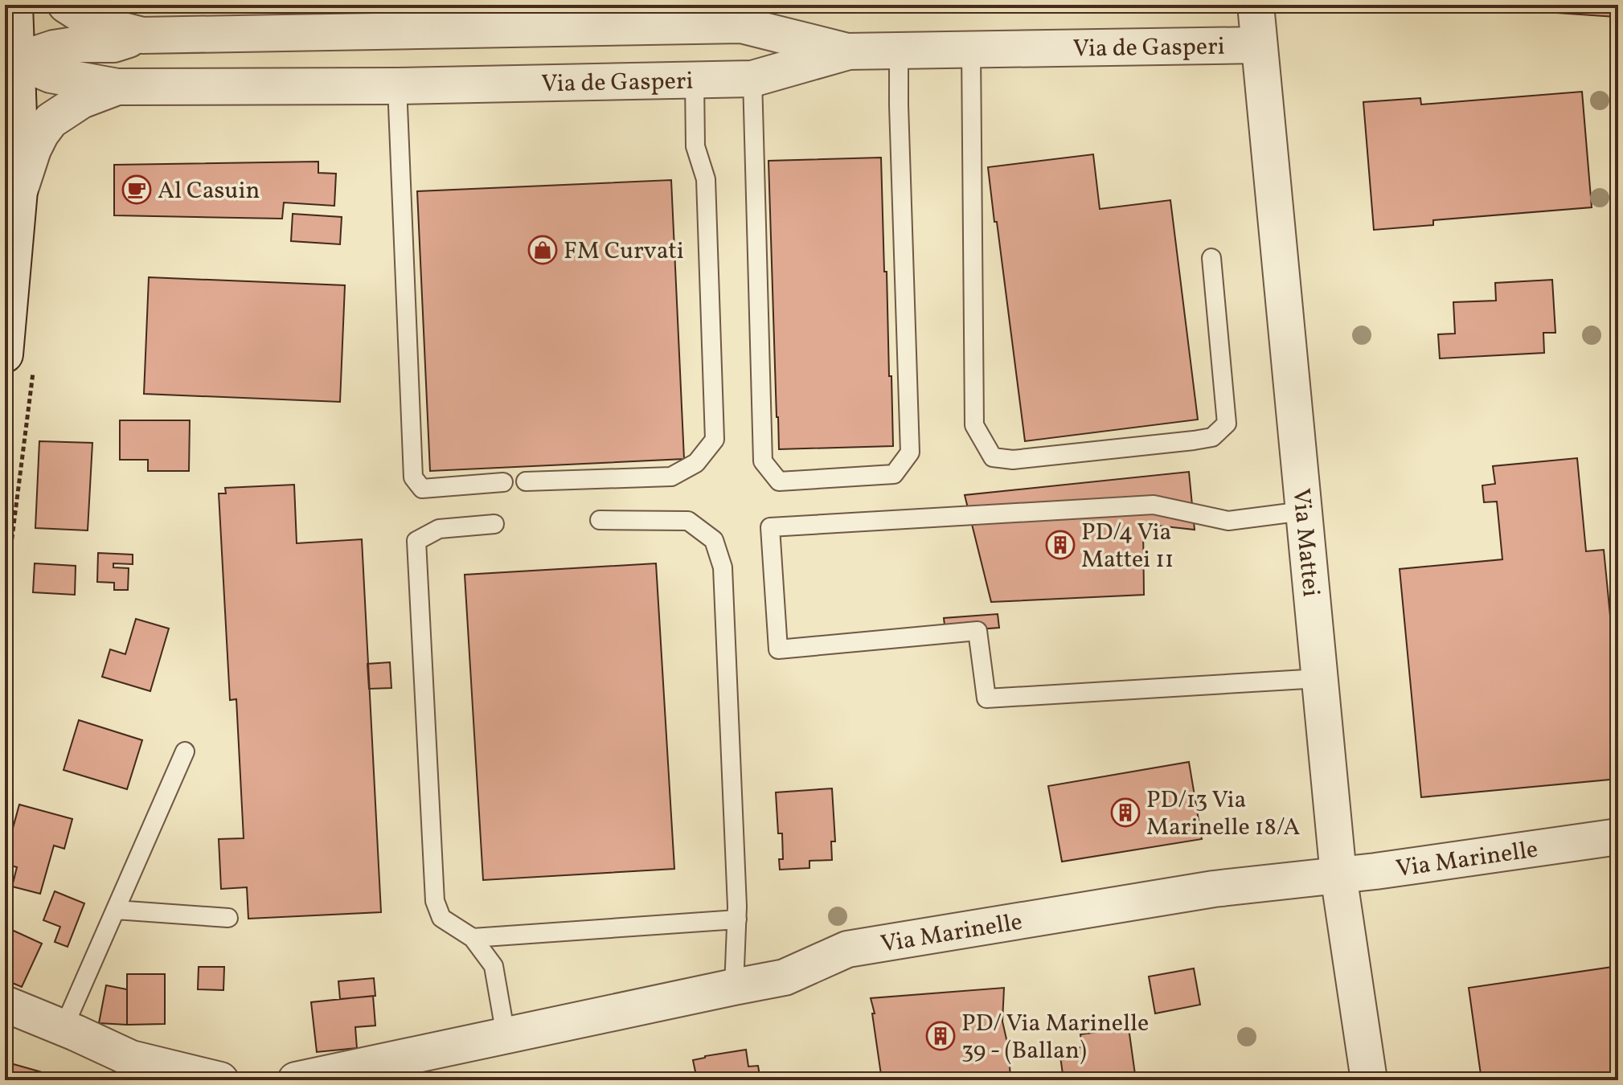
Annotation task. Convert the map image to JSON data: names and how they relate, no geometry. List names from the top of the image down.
{
  "streets": {
    "street": ["Via de Gasperi", "Via Mattei", "Via Marinelle"]
  },
  "crossings": [
    ["Via de Gasperi", "Via Mattei"],
    ["Via Mattei", "Via Marinelle"]
  ],
  "places": {
    "cafe": ["Al Casuin"],
    "shop": ["FM Curvati"],
    "building": ["PD/4 Via Mattei 11", "PD/13 Via Marinelle 18/A", "PD/ Via Marinelle 39 - (Ballan)"]
  }
}
